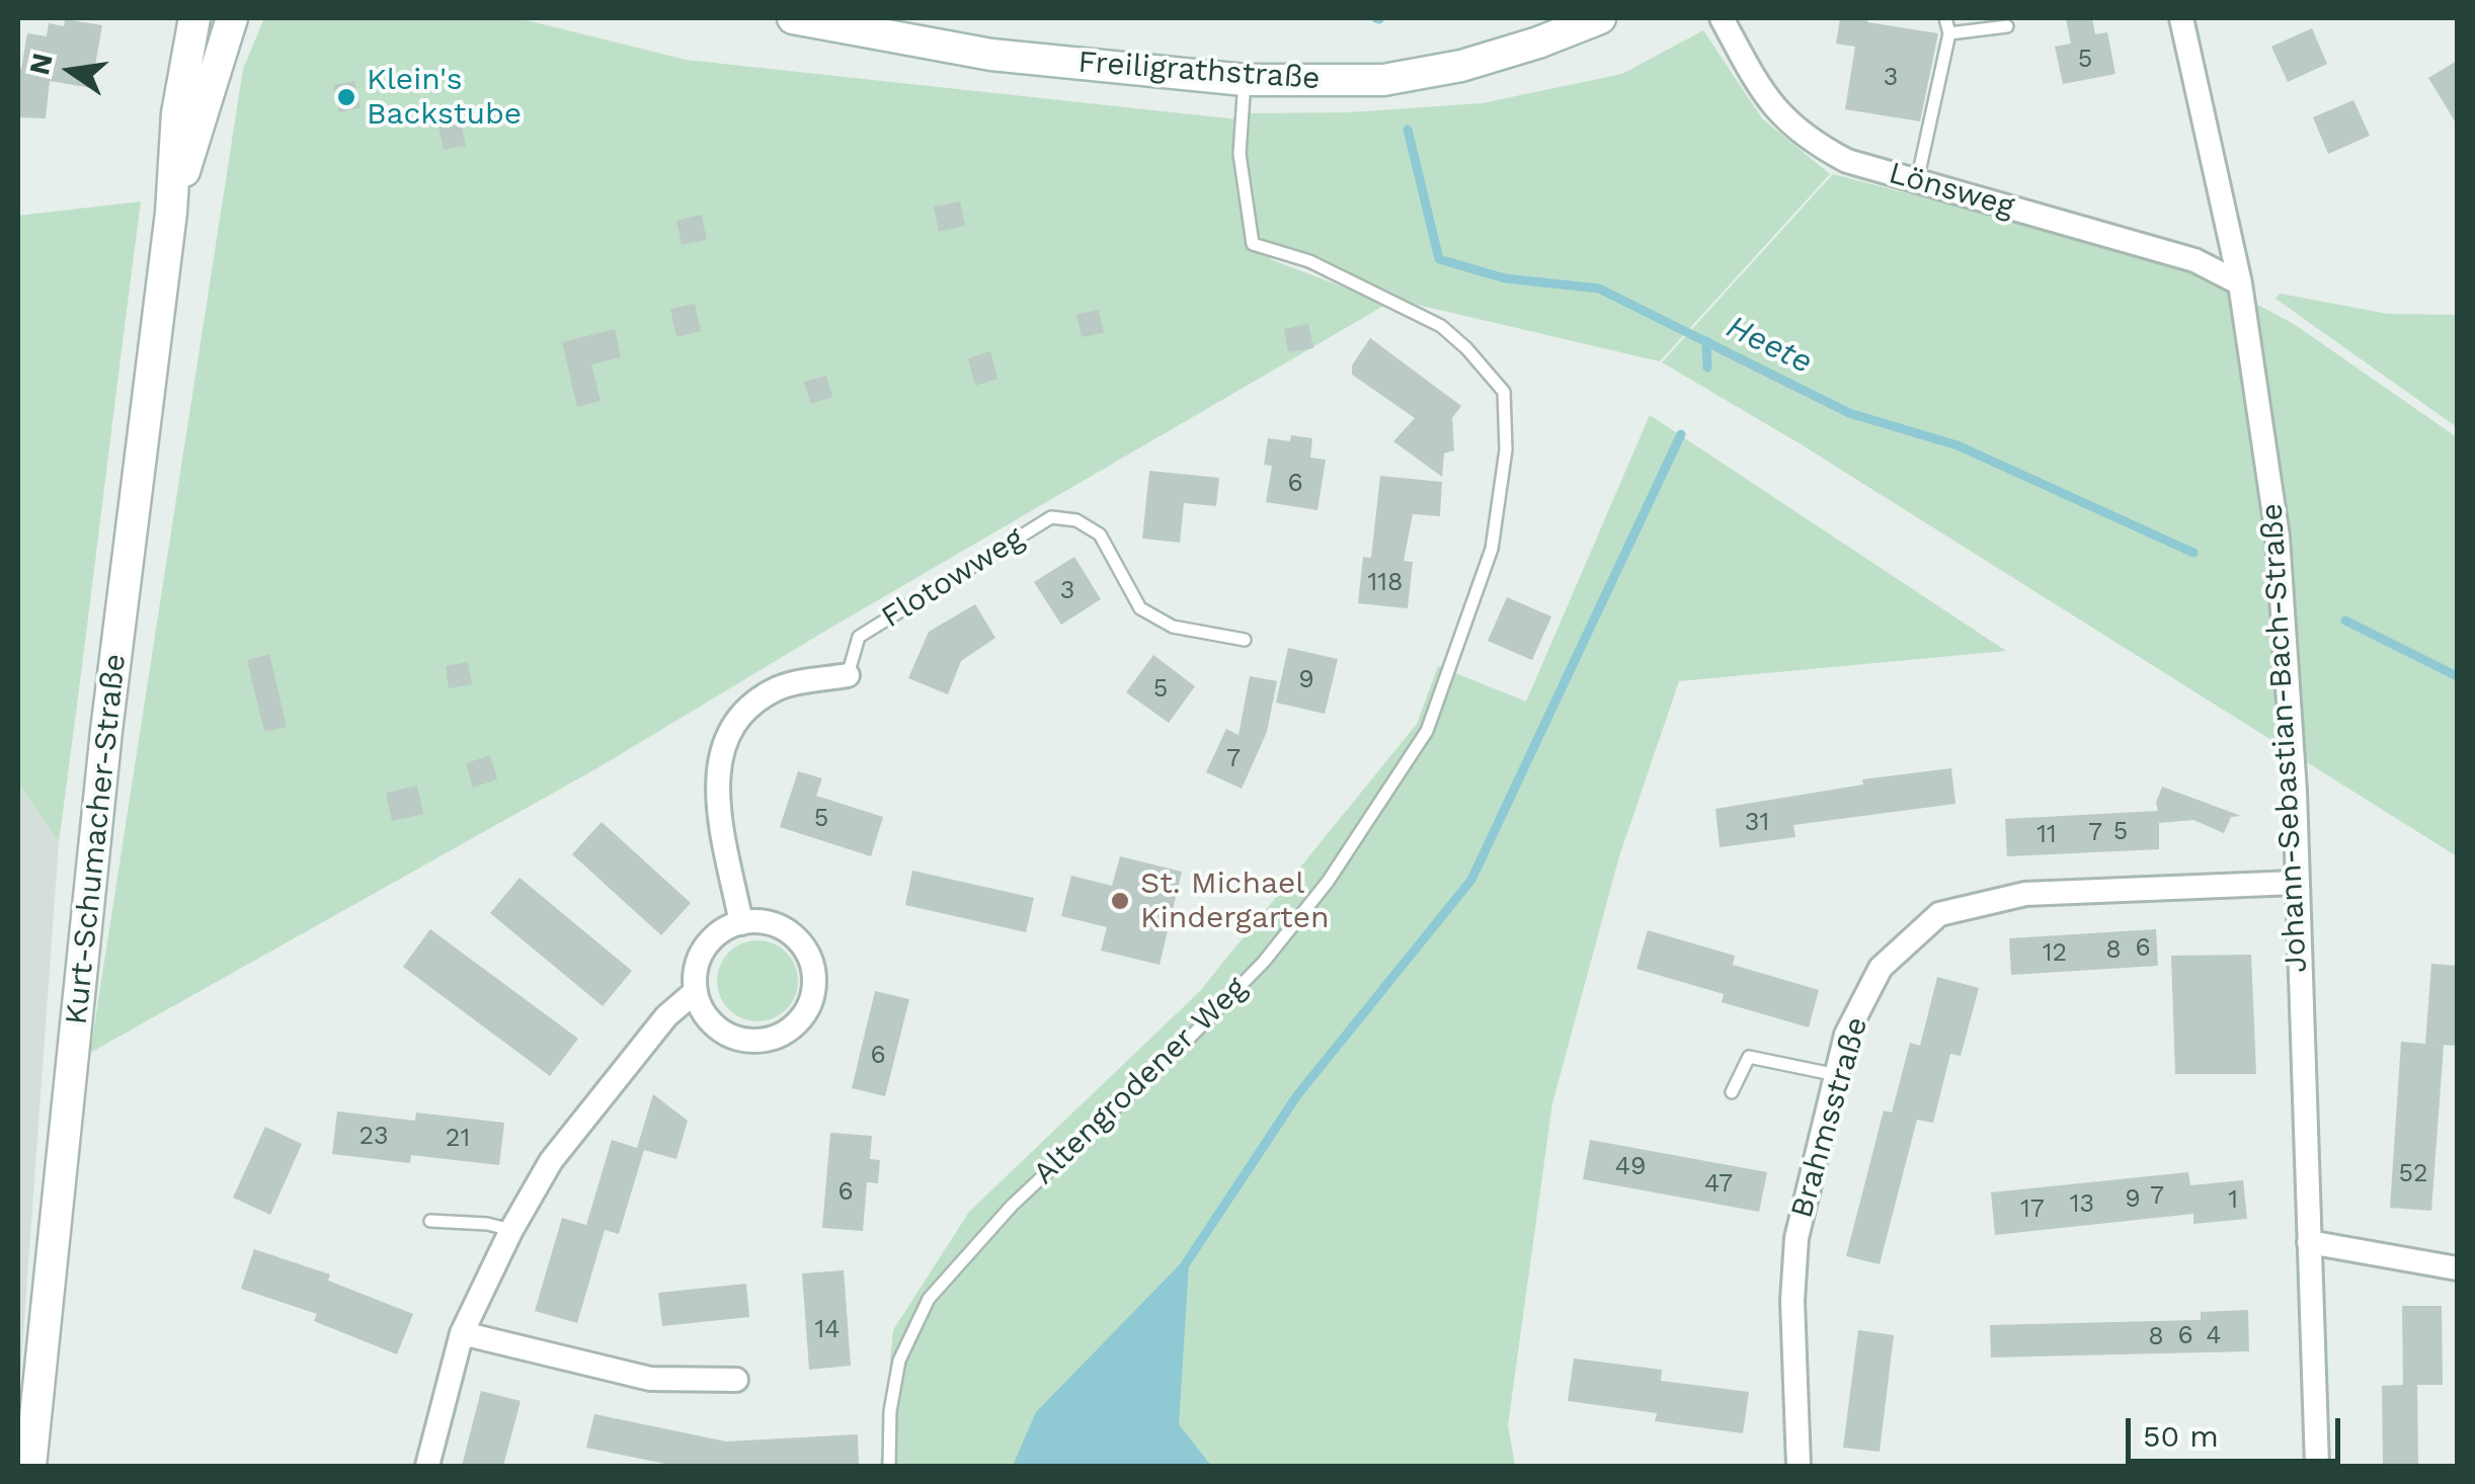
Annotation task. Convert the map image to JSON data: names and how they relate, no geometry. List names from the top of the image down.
{
  "streets": {
    "street": [
      "Freiligrathstraße",
      "Lönsweg",
      "Flotowweg",
      "Johann-Sebastian-Bach-Straße",
      "Kurt-Schumacher-Straße",
      "Brahmsstraße"
    ],
    "lane": ["Altengrodener Weg"]
  },
  "crossings": [
    ["Freiligrathstraße", "Altengrodener Weg"],
    ["Lönsweg", "Johann-Sebastian-Bach-Straße"],
    ["Johann-Sebastian-Bach-Straße", "Brahmsstraße"]
  ],
  "water": ["Heete"],
  "places": ["Klein's Backstube", "St. Michael Kindergarten"],
  "house_numbers": [
    "5",
    "3",
    "6",
    "118",
    "3",
    "9",
    "5",
    "7",
    "5",
    "31",
    "5",
    "7",
    "11",
    "6",
    "8",
    "12",
    "6",
    "23",
    "21",
    "49",
    "52",
    "47",
    "6",
    "7",
    "9",
    "1",
    "13",
    "17",
    "14",
    "6",
    "4",
    "8"
  ],
  "scale_bar": "50 m",
  "north": "left"
}
